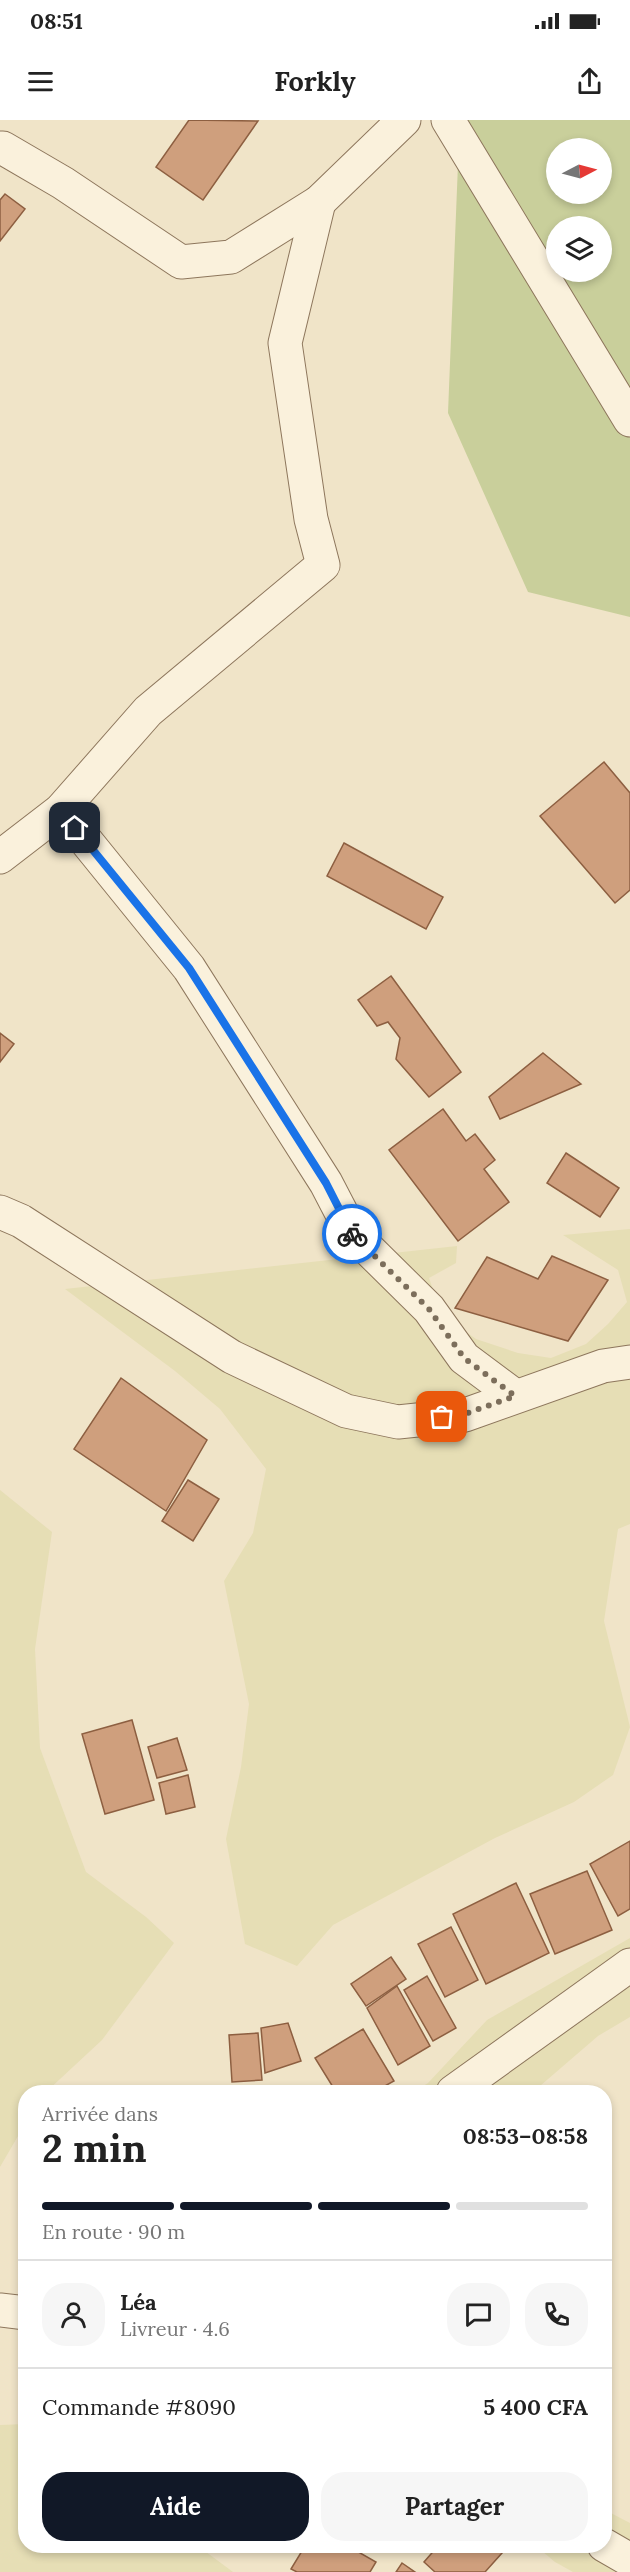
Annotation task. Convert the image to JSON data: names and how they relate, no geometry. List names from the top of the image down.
{
  "north": "right",
  "page": {
    "status": "08:51",
    "header": "Forkly",
    "heading": ["2 min", "Arrivée dans", "08:53–08:58"],
    "panel": [
      "Léa",
      "Livreur · 4.6",
      "Commande #8090",
      "5 400 CFA"
    ],
    "bar": "En route · 90 m",
    "buttons": ["Aide", "Partager"]
  }
}
